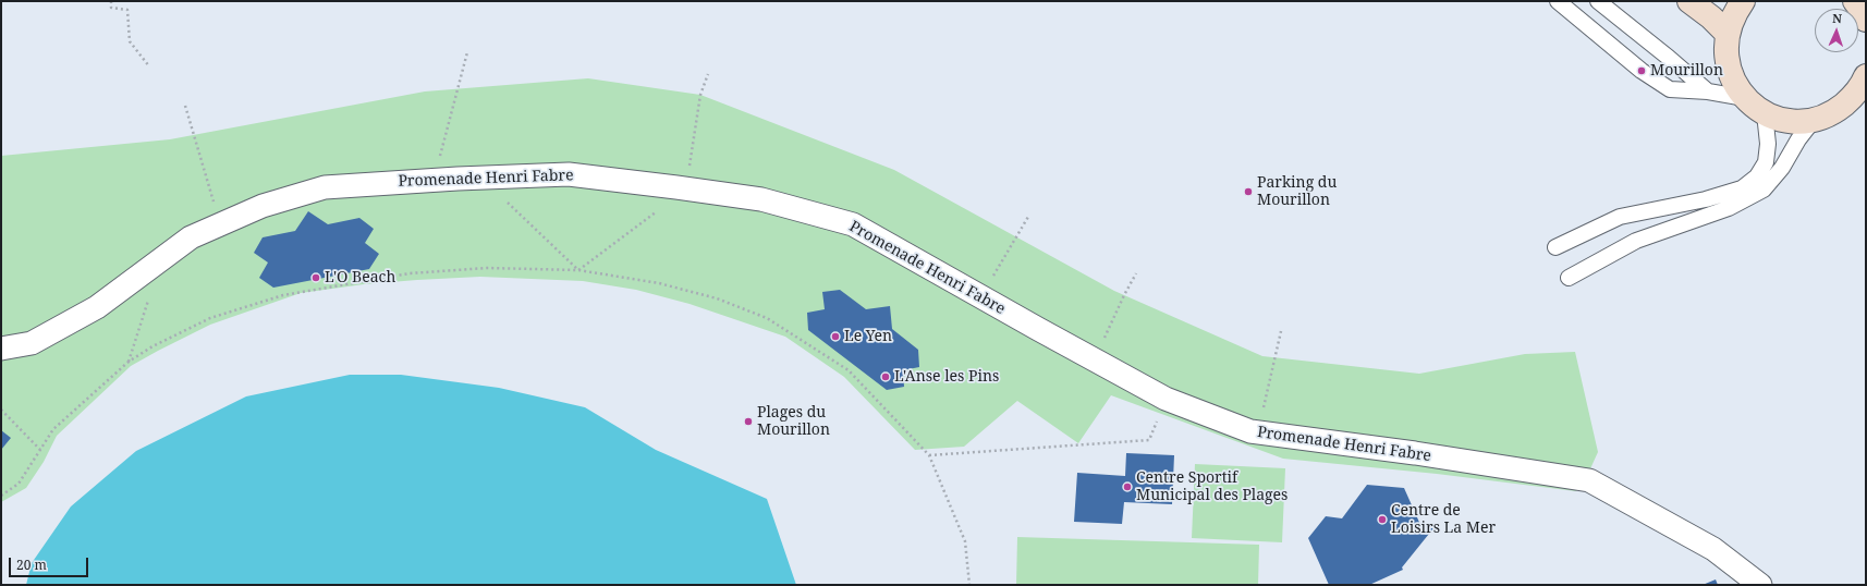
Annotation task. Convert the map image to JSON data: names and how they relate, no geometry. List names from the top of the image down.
{
  "streets": {
    "street": ["Promenade Henri Fabre"]
  },
  "places": [
    "Mourillon",
    "Parking du Mourillon",
    "L'O Beach",
    "Le Yen",
    "L'Anse les Pins",
    "Plages du Mourillon",
    "Centre Sportif Municipal des Plages",
    "Centre de Loisirs La Mer"
  ],
  "scale_bar": "20 m",
  "north": "top"
}
